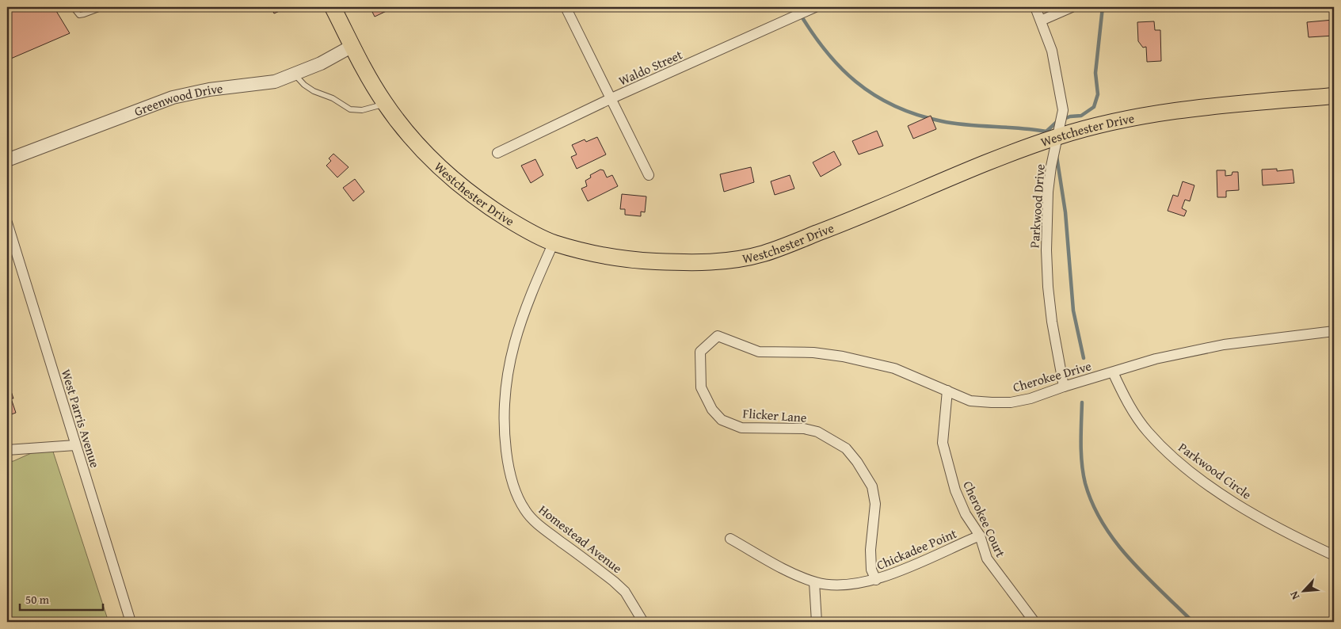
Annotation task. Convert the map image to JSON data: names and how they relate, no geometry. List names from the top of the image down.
{
  "streets": {
    "main road": ["Westchester Drive"],
    "street": [
      "Waldo Street",
      "Greenwood Drive",
      "Parkwood Drive",
      "Cherokee Drive",
      "Flicker Lane",
      "West Parris Avenue",
      "Parkwood Circle",
      "Cherokee Court",
      "Homestead Avenue",
      "Chickadee Point"
    ]
  },
  "crossings": [
    ["Greenwood Drive", "Westchester Drive"],
    ["Westchester Drive", "Parkwood Drive"],
    ["Westchester Drive", "Homestead Avenue"],
    ["Parkwood Drive", "Cherokee Drive"],
    ["Cherokee Drive", "Flicker Lane"],
    ["Cherokee Drive", "Parkwood Circle"],
    ["Cherokee Drive", "Cherokee Court"],
    ["Flicker Lane", "Chickadee Point"],
    ["Cherokee Court", "Chickadee Point"]
  ],
  "scale_bar": "50 m",
  "north": "bottom left"
}
